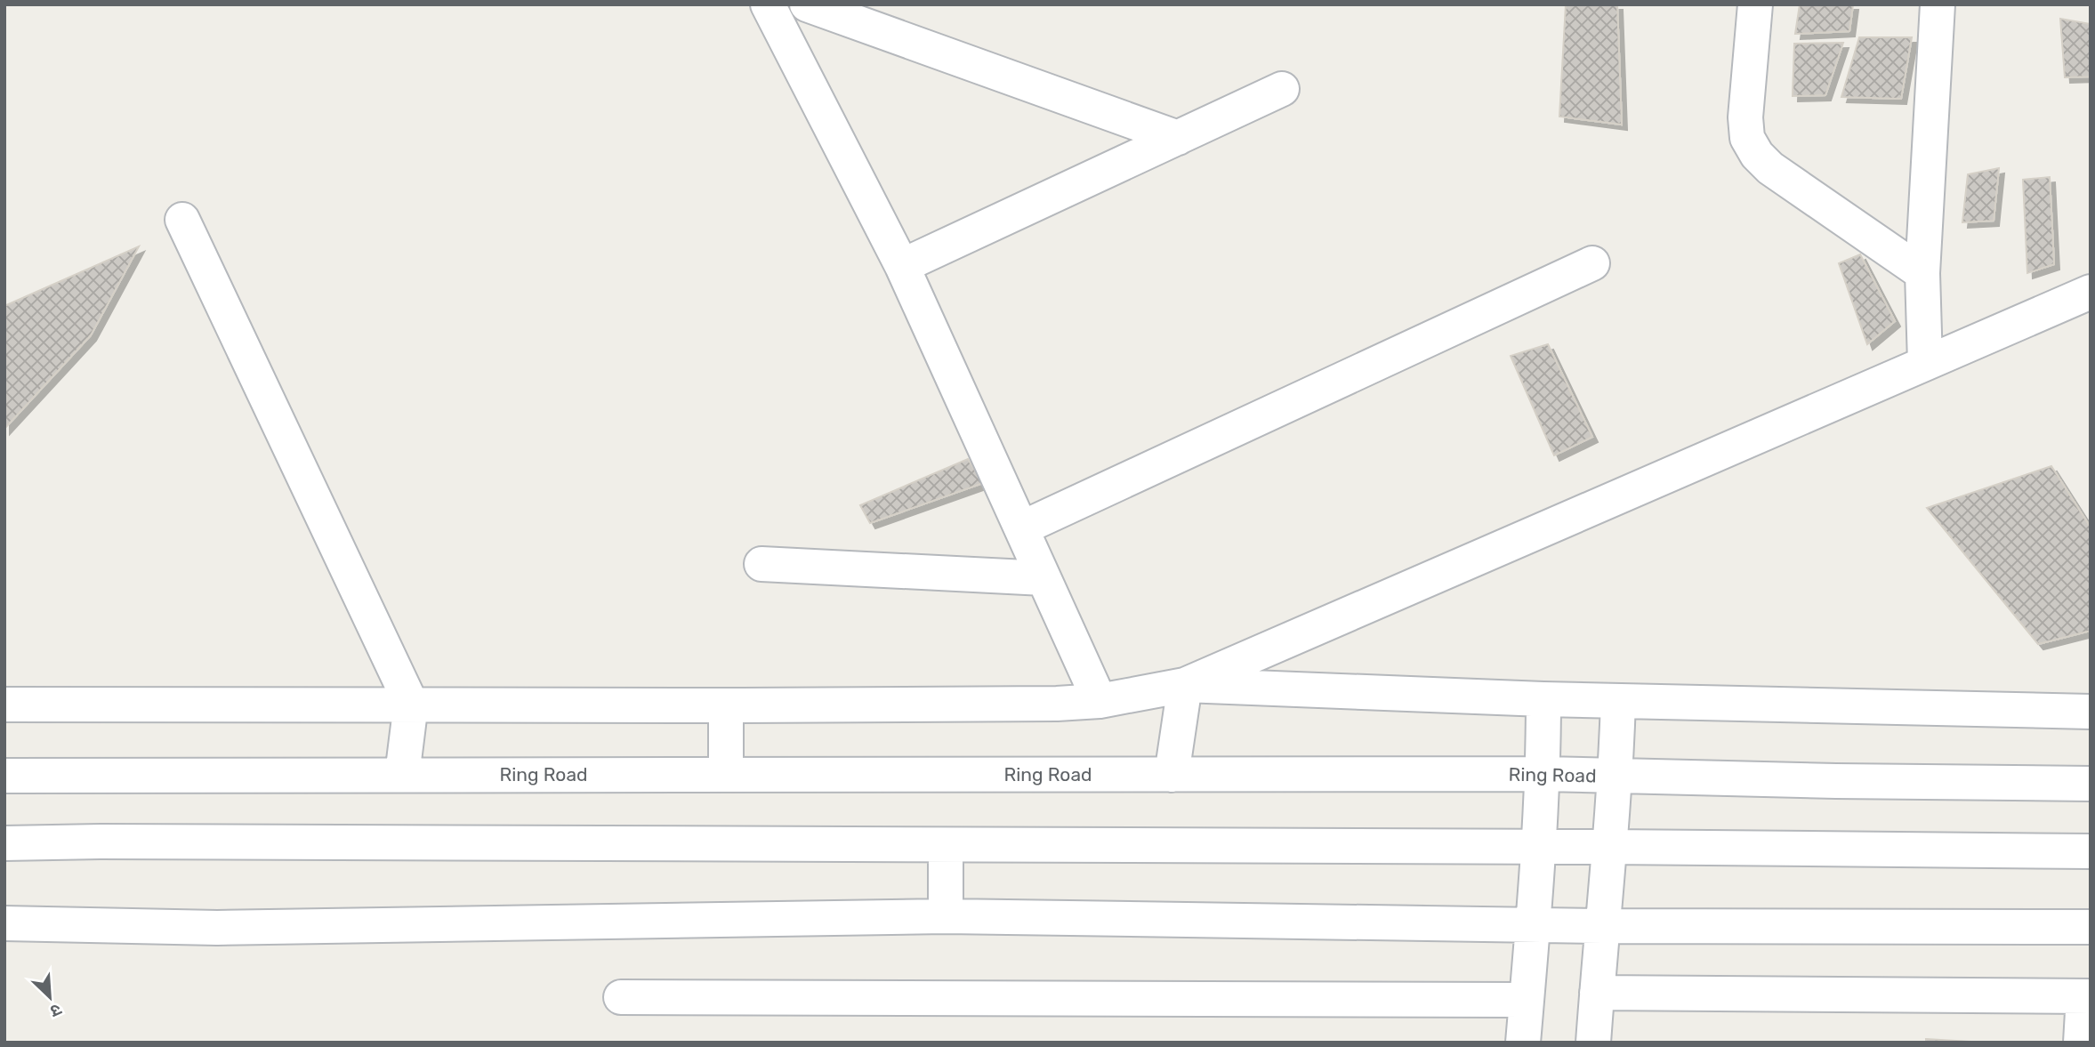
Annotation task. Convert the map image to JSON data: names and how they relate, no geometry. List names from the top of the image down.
{
  "streets": {
    "street": ["Ring Road"]
  },
  "north": "bottom right"
}
